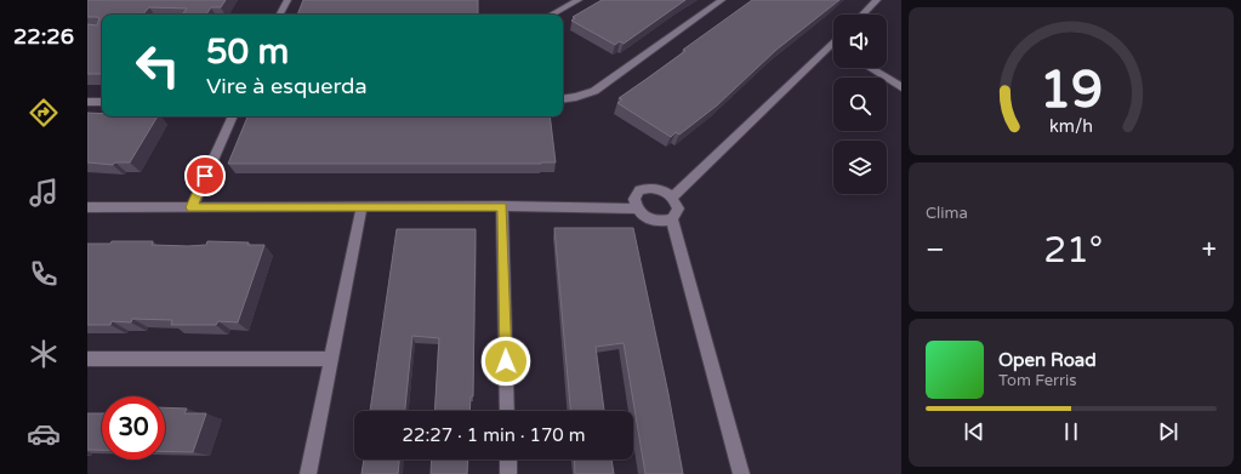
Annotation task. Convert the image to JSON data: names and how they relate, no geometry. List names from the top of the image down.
{
  "page": {
    "tabs": "22:26",
    "turn": ["50 m", "Vire à esquerda"],
    "tile": "Clima",
    "heat": ["−", "21°", "+"],
    "song": ["Open Road", "Tom Ferris"],
    "limit": "30",
    "trip": "22:27 · 1 min · 170 m",
    "gauge": ["19", "km/h"]
  }
}
